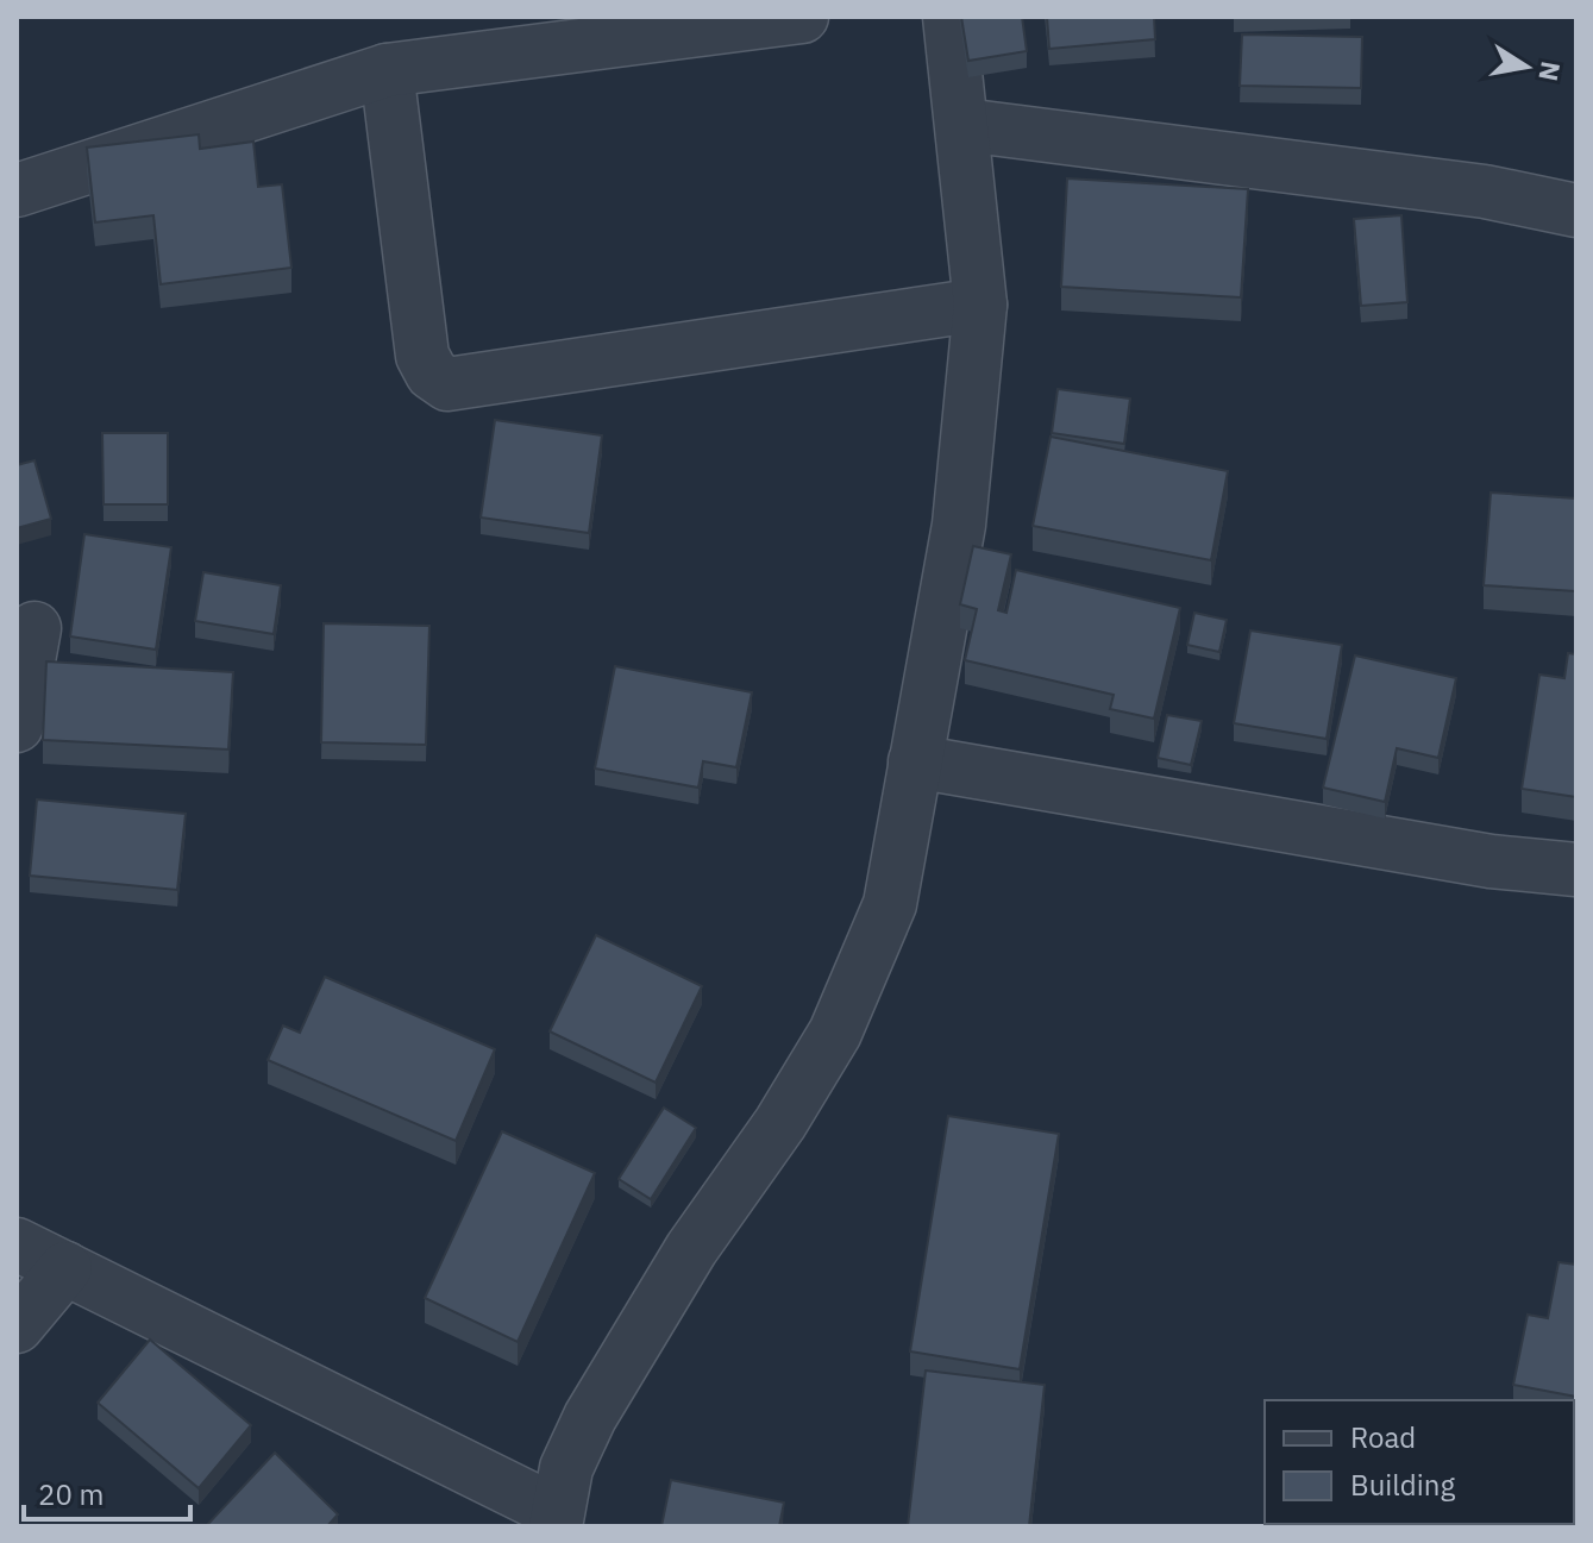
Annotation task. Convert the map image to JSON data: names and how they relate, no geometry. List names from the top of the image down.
{
  "legend": ["Road", "Building"],
  "scale_bar": "20 m",
  "north": "right"
}
